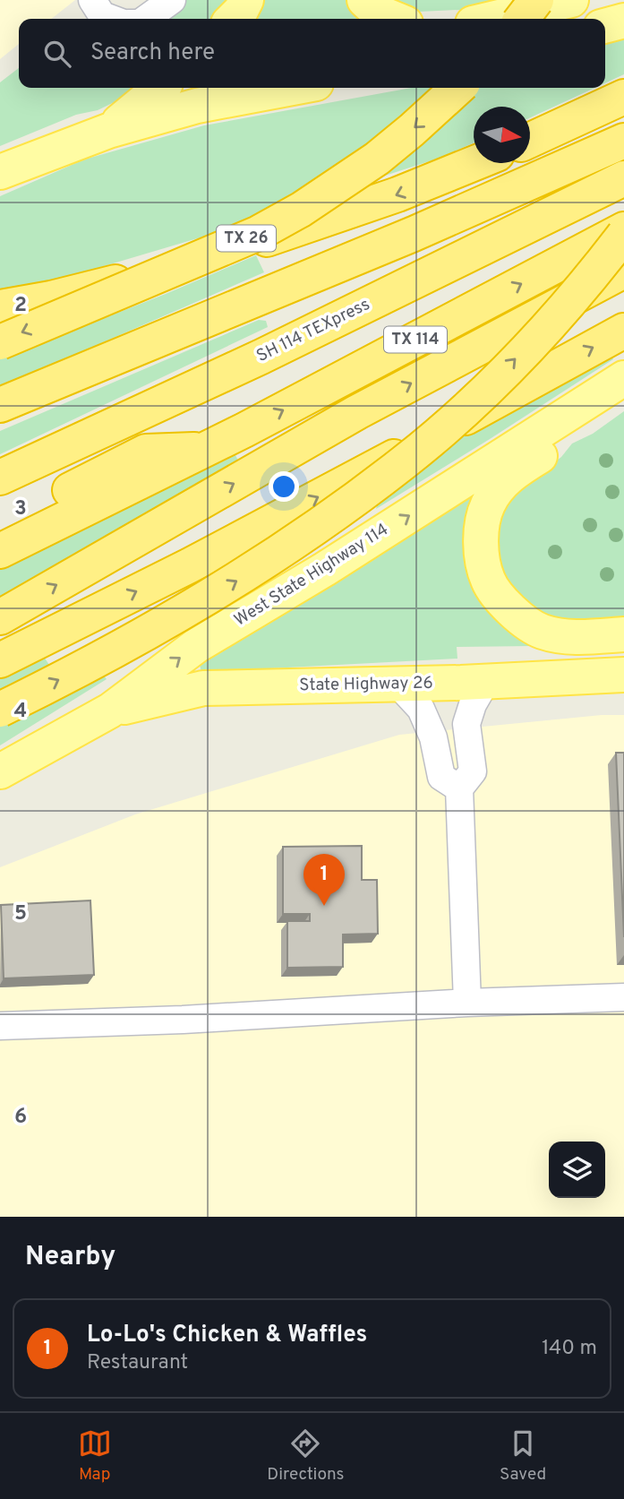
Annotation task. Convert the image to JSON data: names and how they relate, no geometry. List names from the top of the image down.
{
  "streets": {
    "highway": ["TX 26", "SH 114 TEXpress", "TX 114"],
    "main road": ["West State Highway 114", "State Highway 26"]
  },
  "crossings": [
    ["West State Highway 114", "State Highway 26"]
  ],
  "one_way": ["West State Highway 114"],
  "north": "right",
  "page": {
    "search": "Search here",
    "pins": "1",
    "heading": "Nearby",
    "list": [
      {
        "mark": "1",
        "name": "Lo-Lo's Chicken & Waffles",
        "note": "Restaurant",
        "value": "140 m"
      }
    ],
    "nav": ["Map", "Directions", "Saved"]
  },
  "grid": {
    "rows": [
      "2",
      "3",
      "4",
      "5",
      "6"
    ]
  }
}
